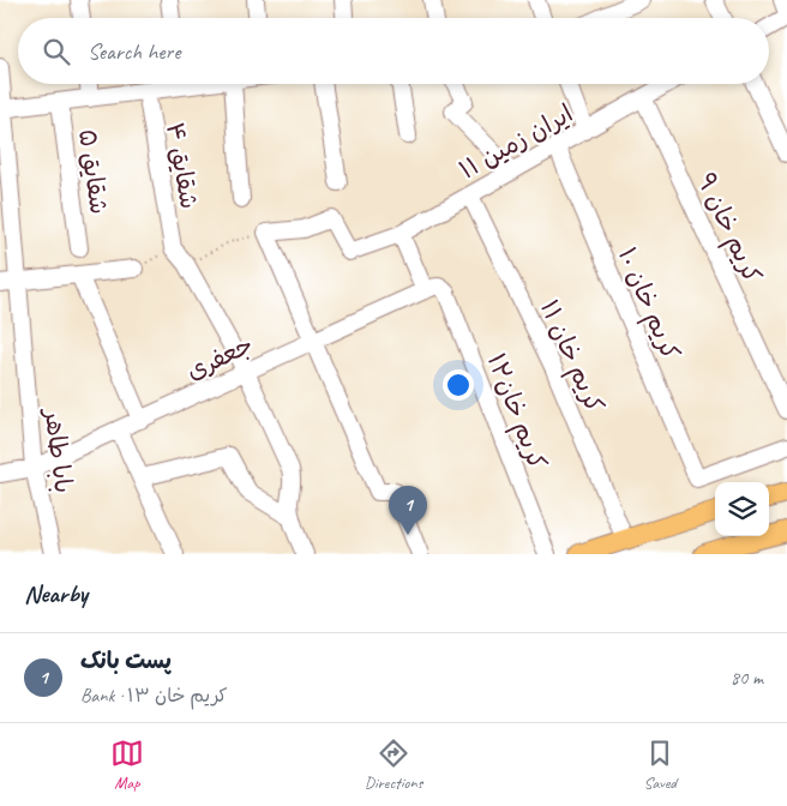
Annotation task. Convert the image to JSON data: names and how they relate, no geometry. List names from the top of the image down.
{
  "streets": {
    "street": [
      "ایران زمین ۱۱",
      "شقایق ۴",
      "شقایق ۵",
      "کریم خان ۹",
      "کریم خان ۱۰",
      "کریم خان ۱۱",
      "جعفری",
      "کریم خان۱۲",
      "بابا طاهر"
    ]
  },
  "crossings": [
    ["ایران زمین ۱۱", "کریم خان ۹"],
    ["ایران زمین ۱۱", "کریم خان ۱۰"],
    ["ایران زمین ۱۱", "کریم خان ۱۱"],
    ["ایران زمین ۱۱", "کریم خان۱۲"],
    ["جعفری", "کریم خان۱۲"],
    ["جعفری", "بابا طاهر"]
  ],
  "page": {
    "search": "Search here",
    "pins": "1",
    "heading": "Nearby",
    "list": [
      {
        "mark": "1",
        "name": "پست بانک",
        "note": "Bank · کریم خان ۱۳",
        "value": "80 m"
      }
    ],
    "nav": ["Map", "Directions", "Saved"]
  }
}
